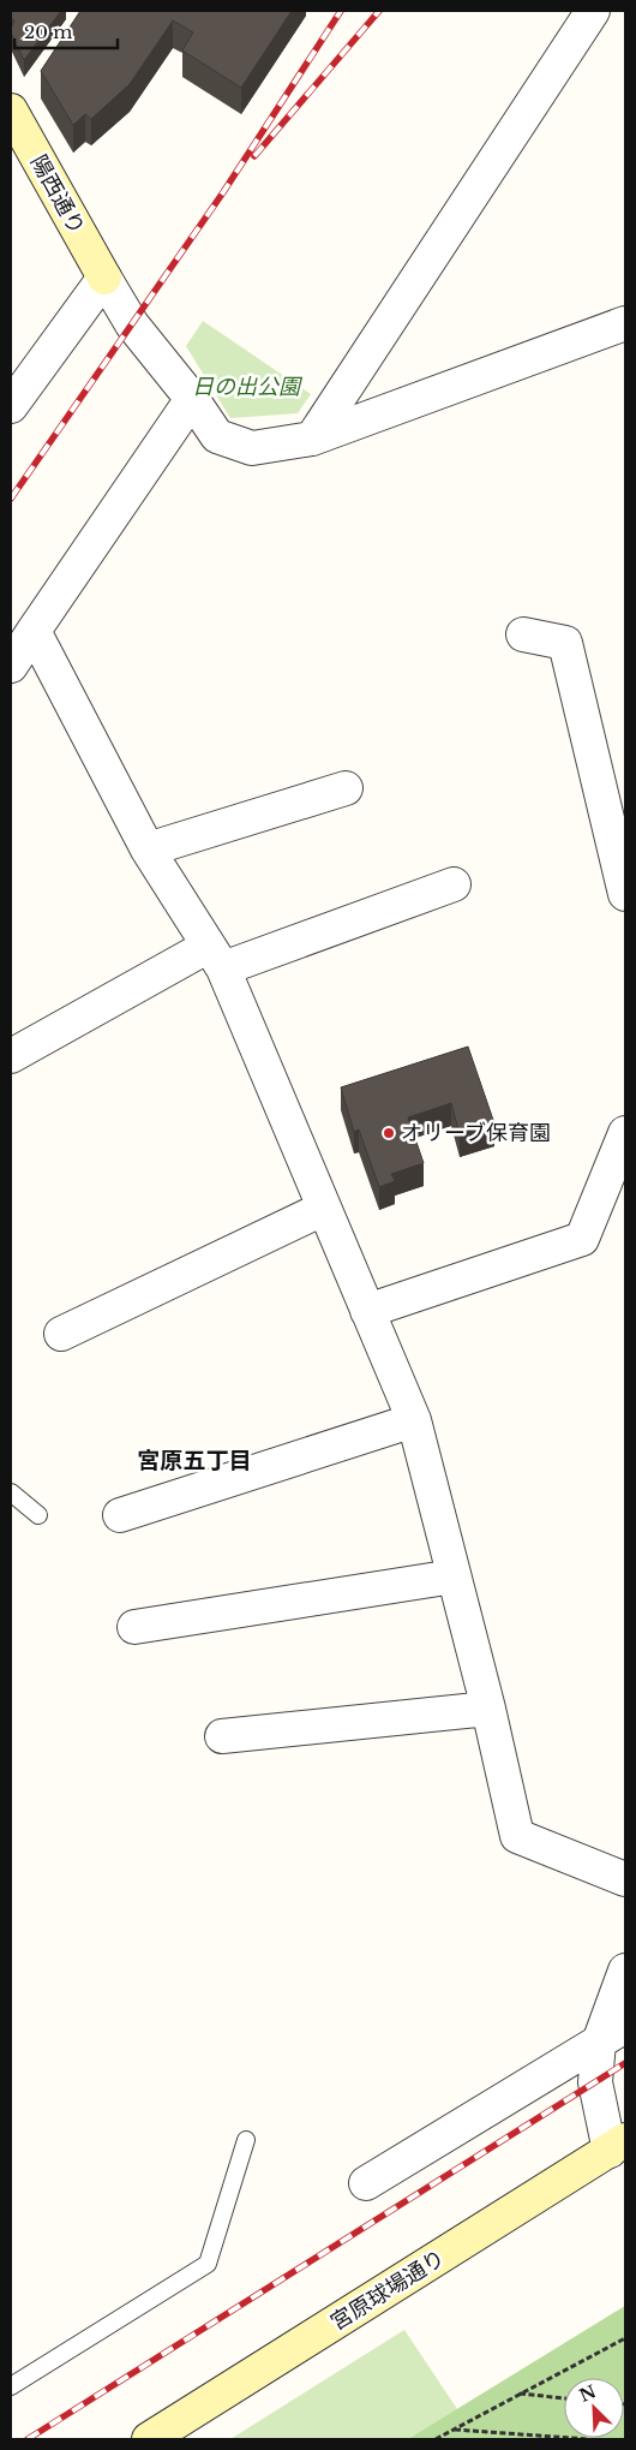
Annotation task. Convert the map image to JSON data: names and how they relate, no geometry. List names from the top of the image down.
{
  "streets": {
    "street": ["陽西通り", "宮原球場通り"]
  },
  "districts": ["宮原五丁目"],
  "parks": ["日の出公園"],
  "places": ["オリーブ保育園"],
  "scale_bar": "20 m",
  "north": "top left"
}
